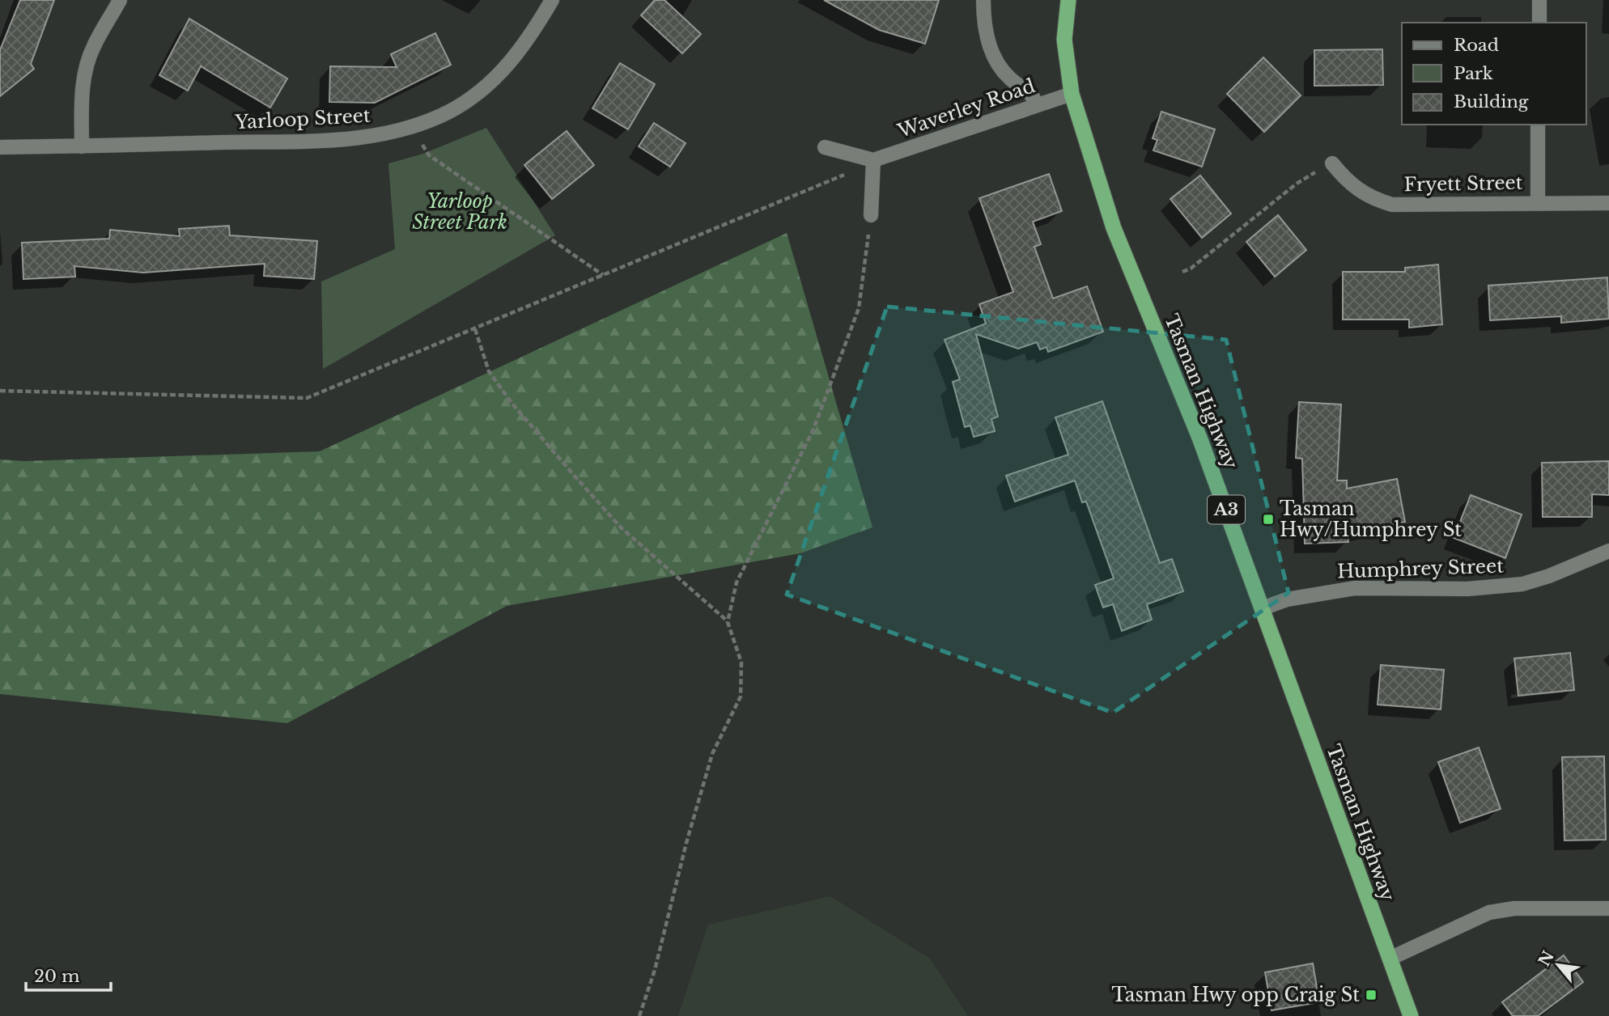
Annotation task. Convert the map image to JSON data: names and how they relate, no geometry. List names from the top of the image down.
{
  "streets": {
    "highway": ["Tasman Highway", "A3"],
    "street": [
      "Waverley Road",
      "Yarloop Street",
      "Fryett Street",
      "Humphrey Street"
    ]
  },
  "crossings": [
    ["Waverley Road", "Tasman Highway"],
    ["Tasman Highway", "Humphrey Street"]
  ],
  "parks": ["Yarloop Street Park"],
  "places": {
    "transit": ["Tasman Hwy/Humphrey St", "Tasman Hwy opp Craig St"]
  },
  "legend": ["Road", "Park", "Building"],
  "scale_bar": "20 m",
  "north": "top left"
}
